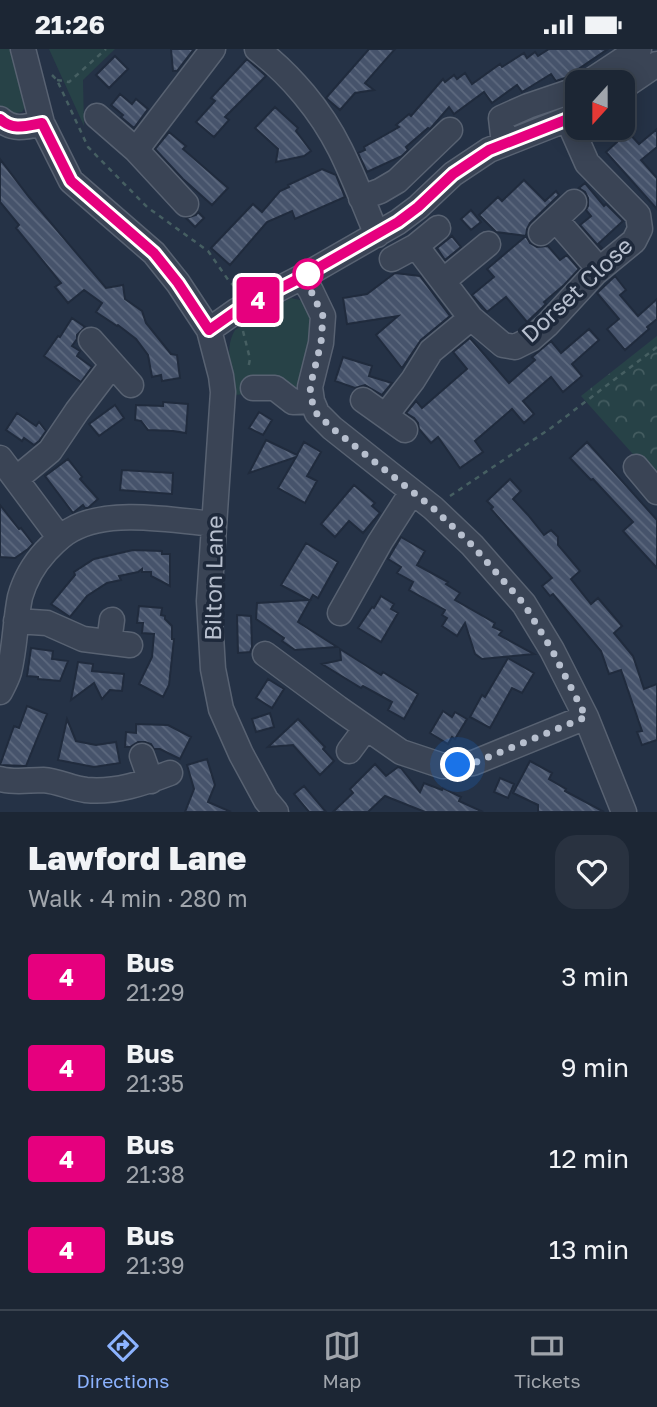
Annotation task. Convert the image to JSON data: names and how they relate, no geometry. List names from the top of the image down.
{
  "streets": {
    "street": ["Dorset Close", "Bilton Lane"]
  },
  "lines": ["bus line 4"],
  "north": "bottom",
  "page": {
    "status": "21:26",
    "on_map": "4",
    "heading": ["Lawford Lane", "Walk · 4 min · 280 m"],
    "list": [
      {
        "mark": "4",
        "name": "Bus",
        "note": "21:29",
        "value": "3 min"
      },
      {
        "mark": "4",
        "name": "Bus",
        "note": "21:35",
        "value": "9 min"
      },
      {
        "mark": "4",
        "name": "Bus",
        "note": "21:38",
        "value": "12 min"
      },
      {
        "mark": "4",
        "name": "Bus",
        "note": "21:39",
        "value": "13 min"
      }
    ],
    "tabs": ["Directions", "Map", "Tickets"]
  }
}
